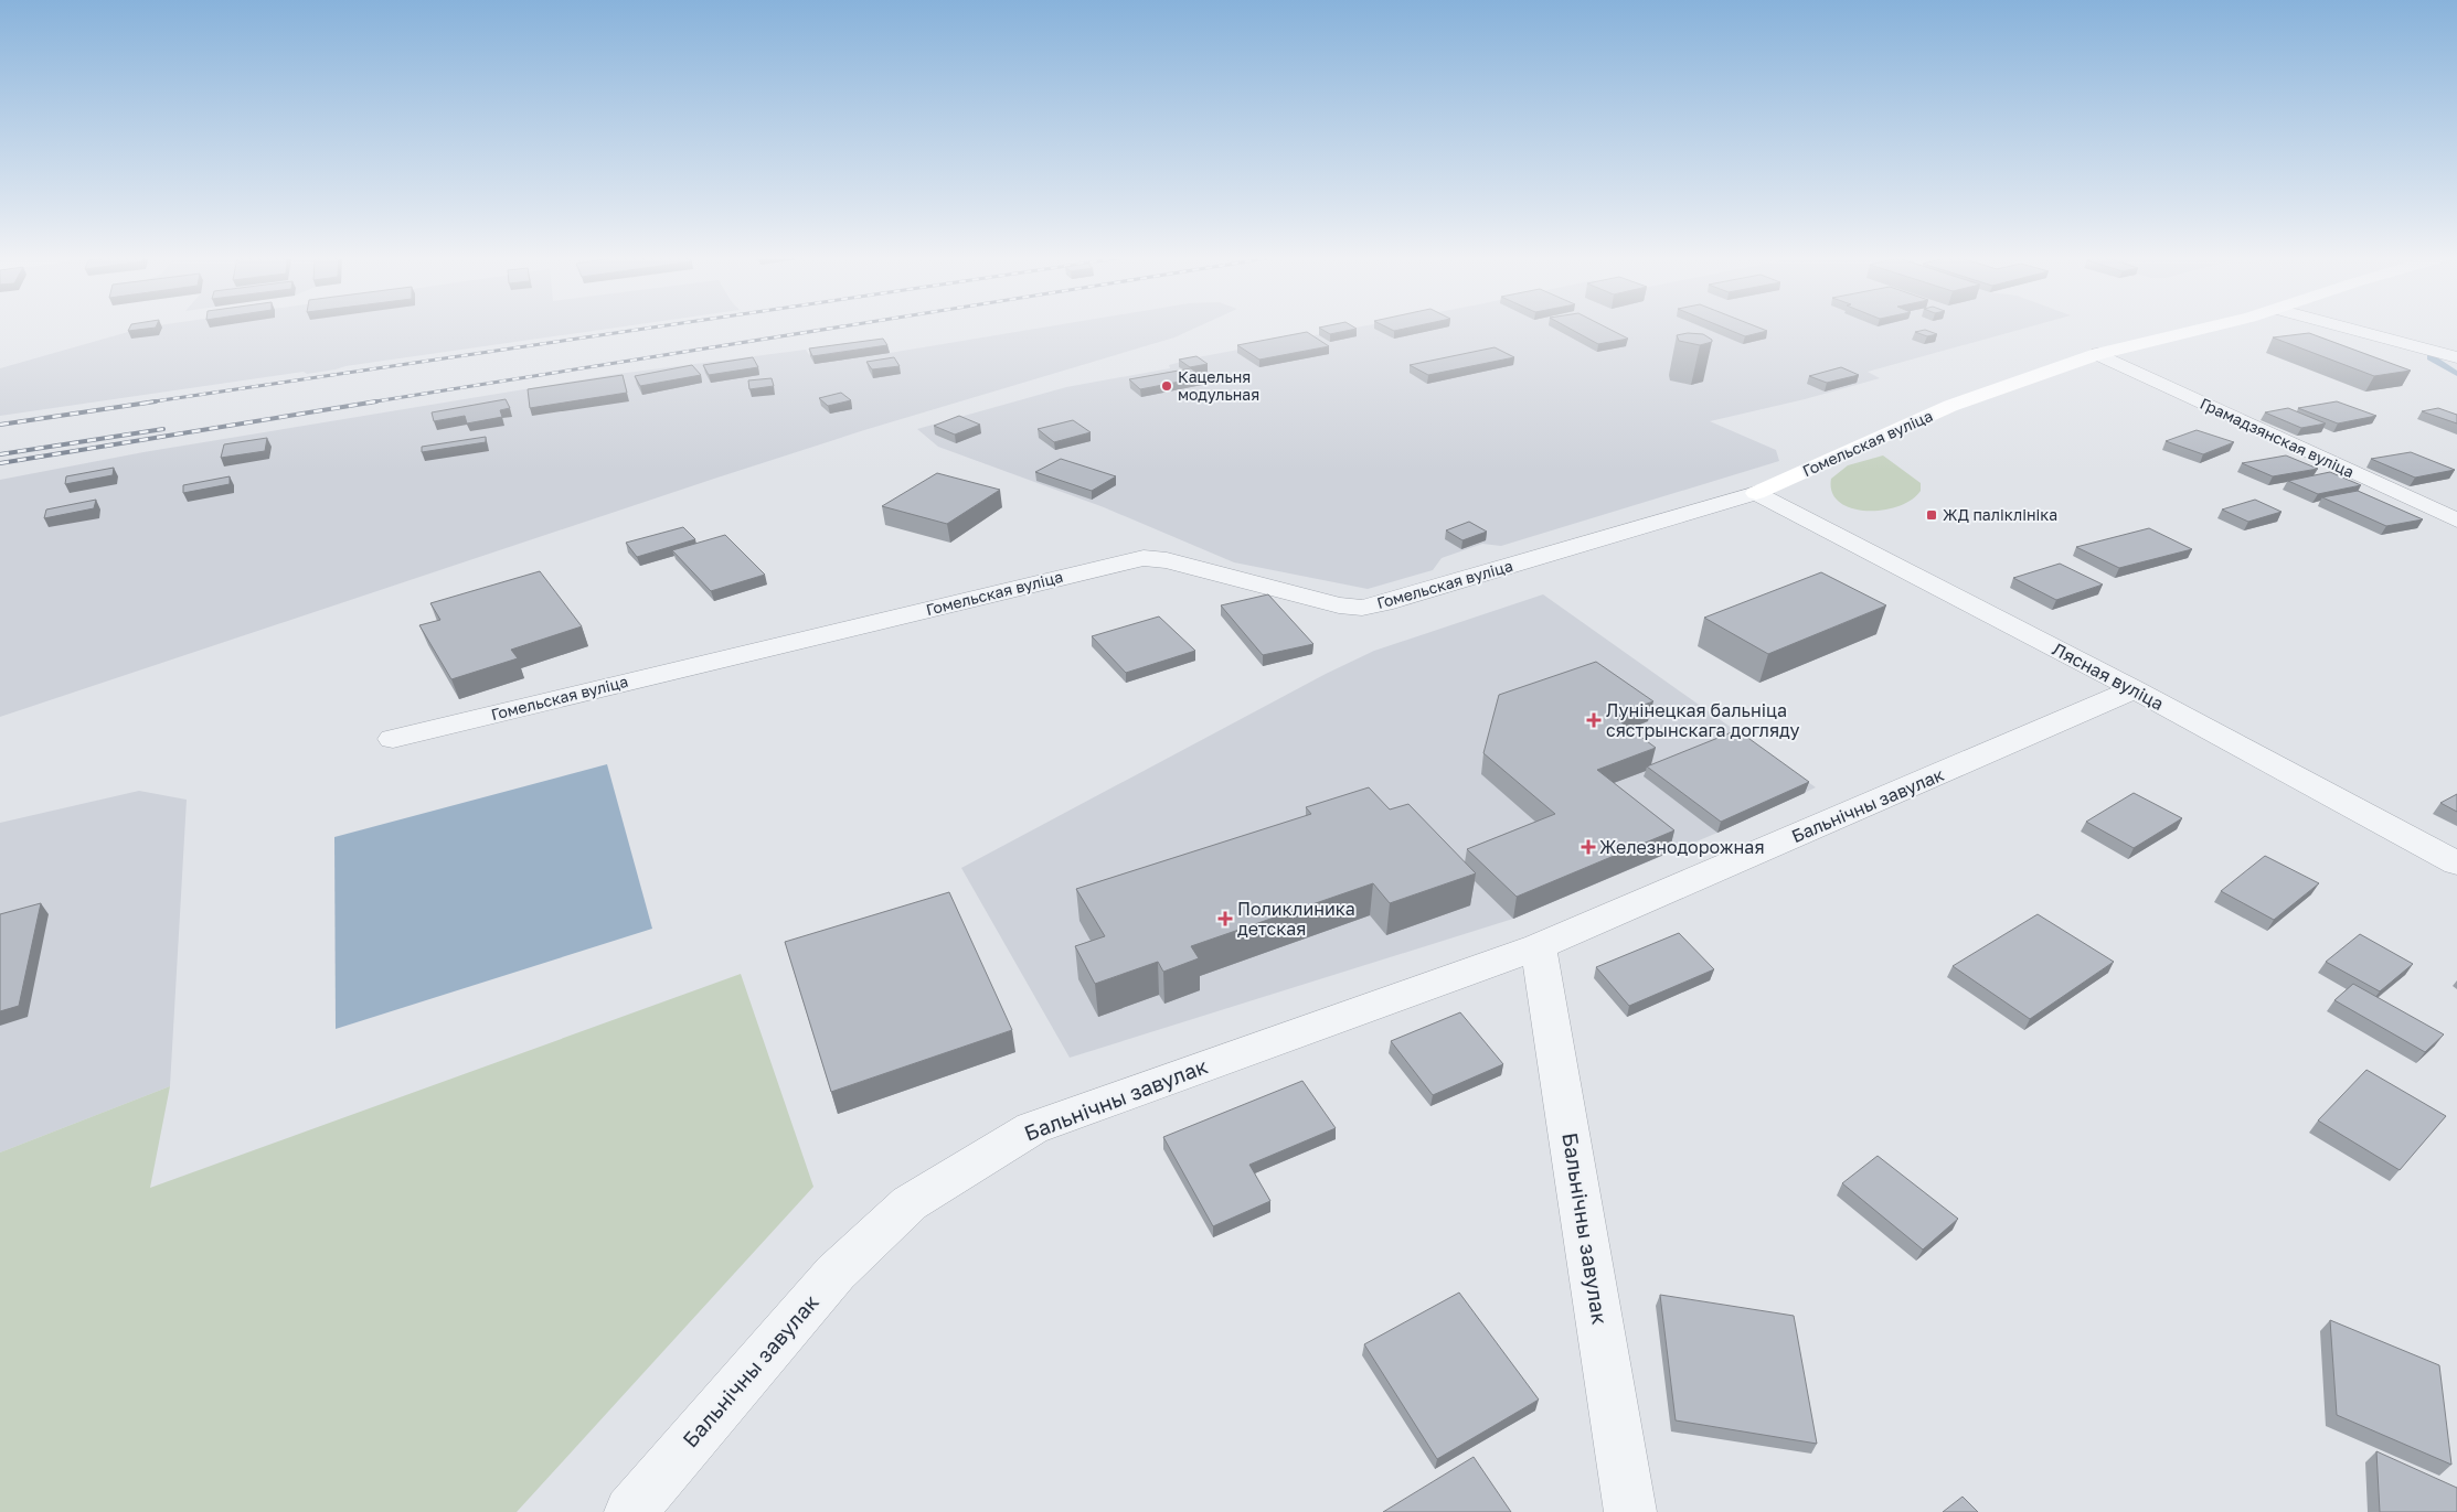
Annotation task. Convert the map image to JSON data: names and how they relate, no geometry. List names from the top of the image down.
{
  "streets": {
    "street": [
      "Грамадзянская вуліца",
      "Гомельская вуліца",
      "Лясная вуліца",
      "Бальнічны завулак"
    ]
  },
  "crossings": [
    ["Грамадзянская вуліца", "Гомельская вуліца"],
    ["Гомельская вуліца", "Лясная вуліца"],
    ["Лясная вуліца", "Бальнічны завулак"]
  ],
  "places": {
    "other": ["Кацельня модульная"],
    "transit": ["ЖД паліклініка"],
    "health": ["Лунінецкая бальніца сястрынскага догляду", "Железнодорожная", "Поликлиника детская"]
  }
}
